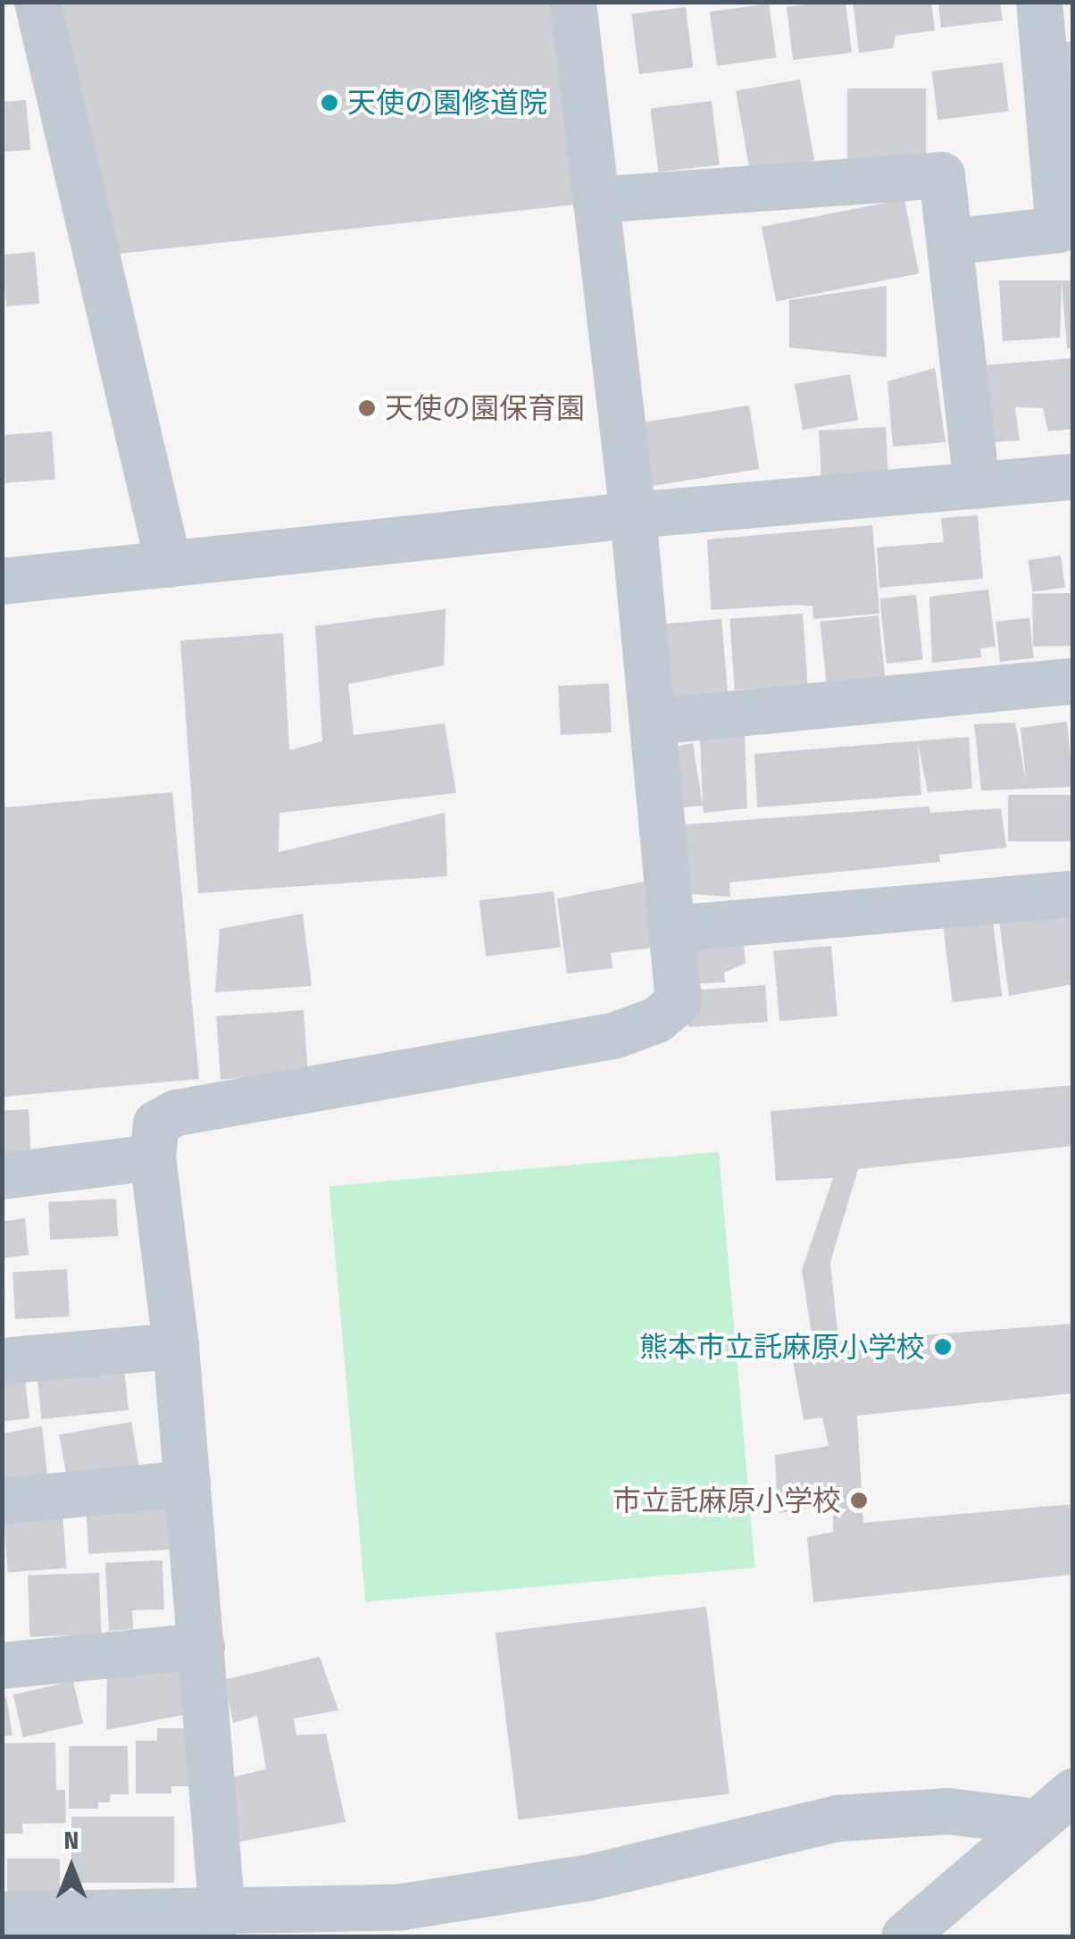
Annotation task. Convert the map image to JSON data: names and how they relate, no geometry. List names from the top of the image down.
{
  "places": [
    "天使の園修道院",
    "天使の園保育園",
    "熊本市立託麻原小学校",
    "市立託麻原小学校"
  ],
  "north": "top"
}
